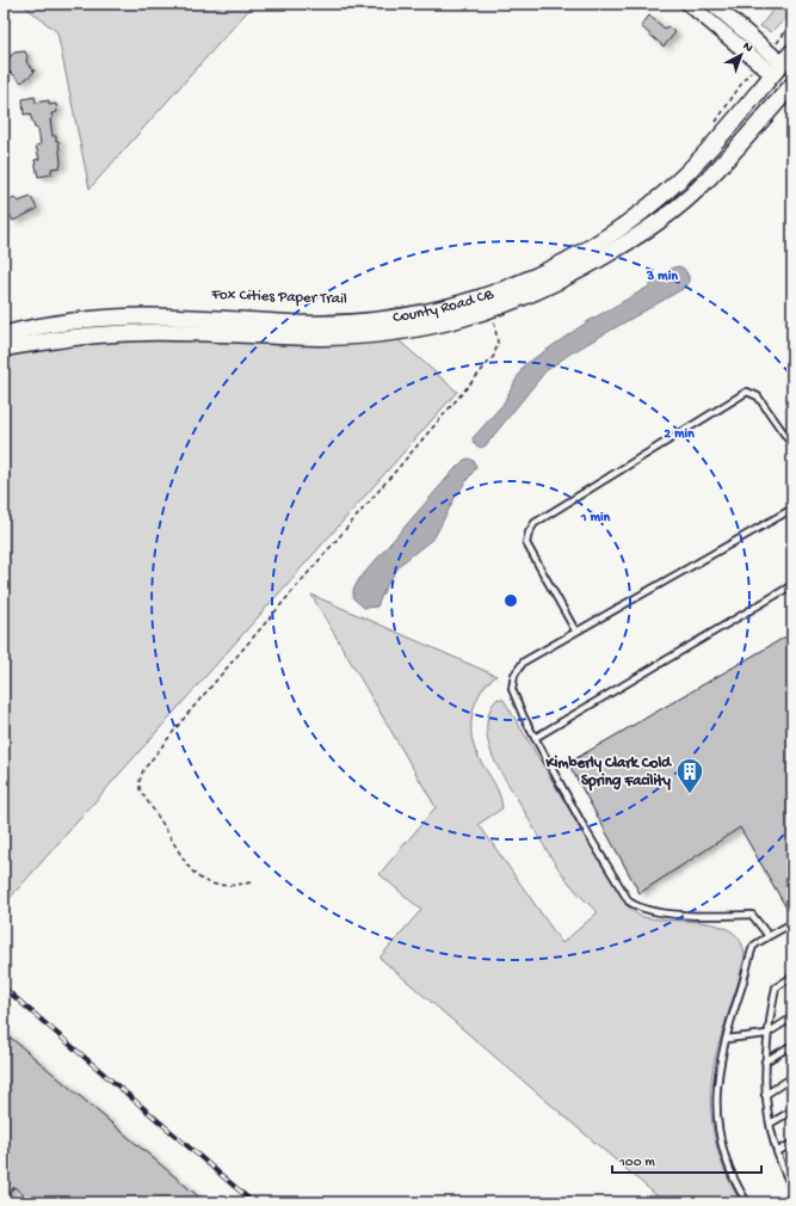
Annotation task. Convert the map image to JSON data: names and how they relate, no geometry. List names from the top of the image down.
{
  "streets": {
    "main road": ["County Road CB"]
  },
  "places": {
    "building": ["Kimberly Clark Cold Spring Facility"]
  },
  "scale_bar": "100 m",
  "north": "top right",
  "rings": ["3 min", "2 min", "1 min"]
}
